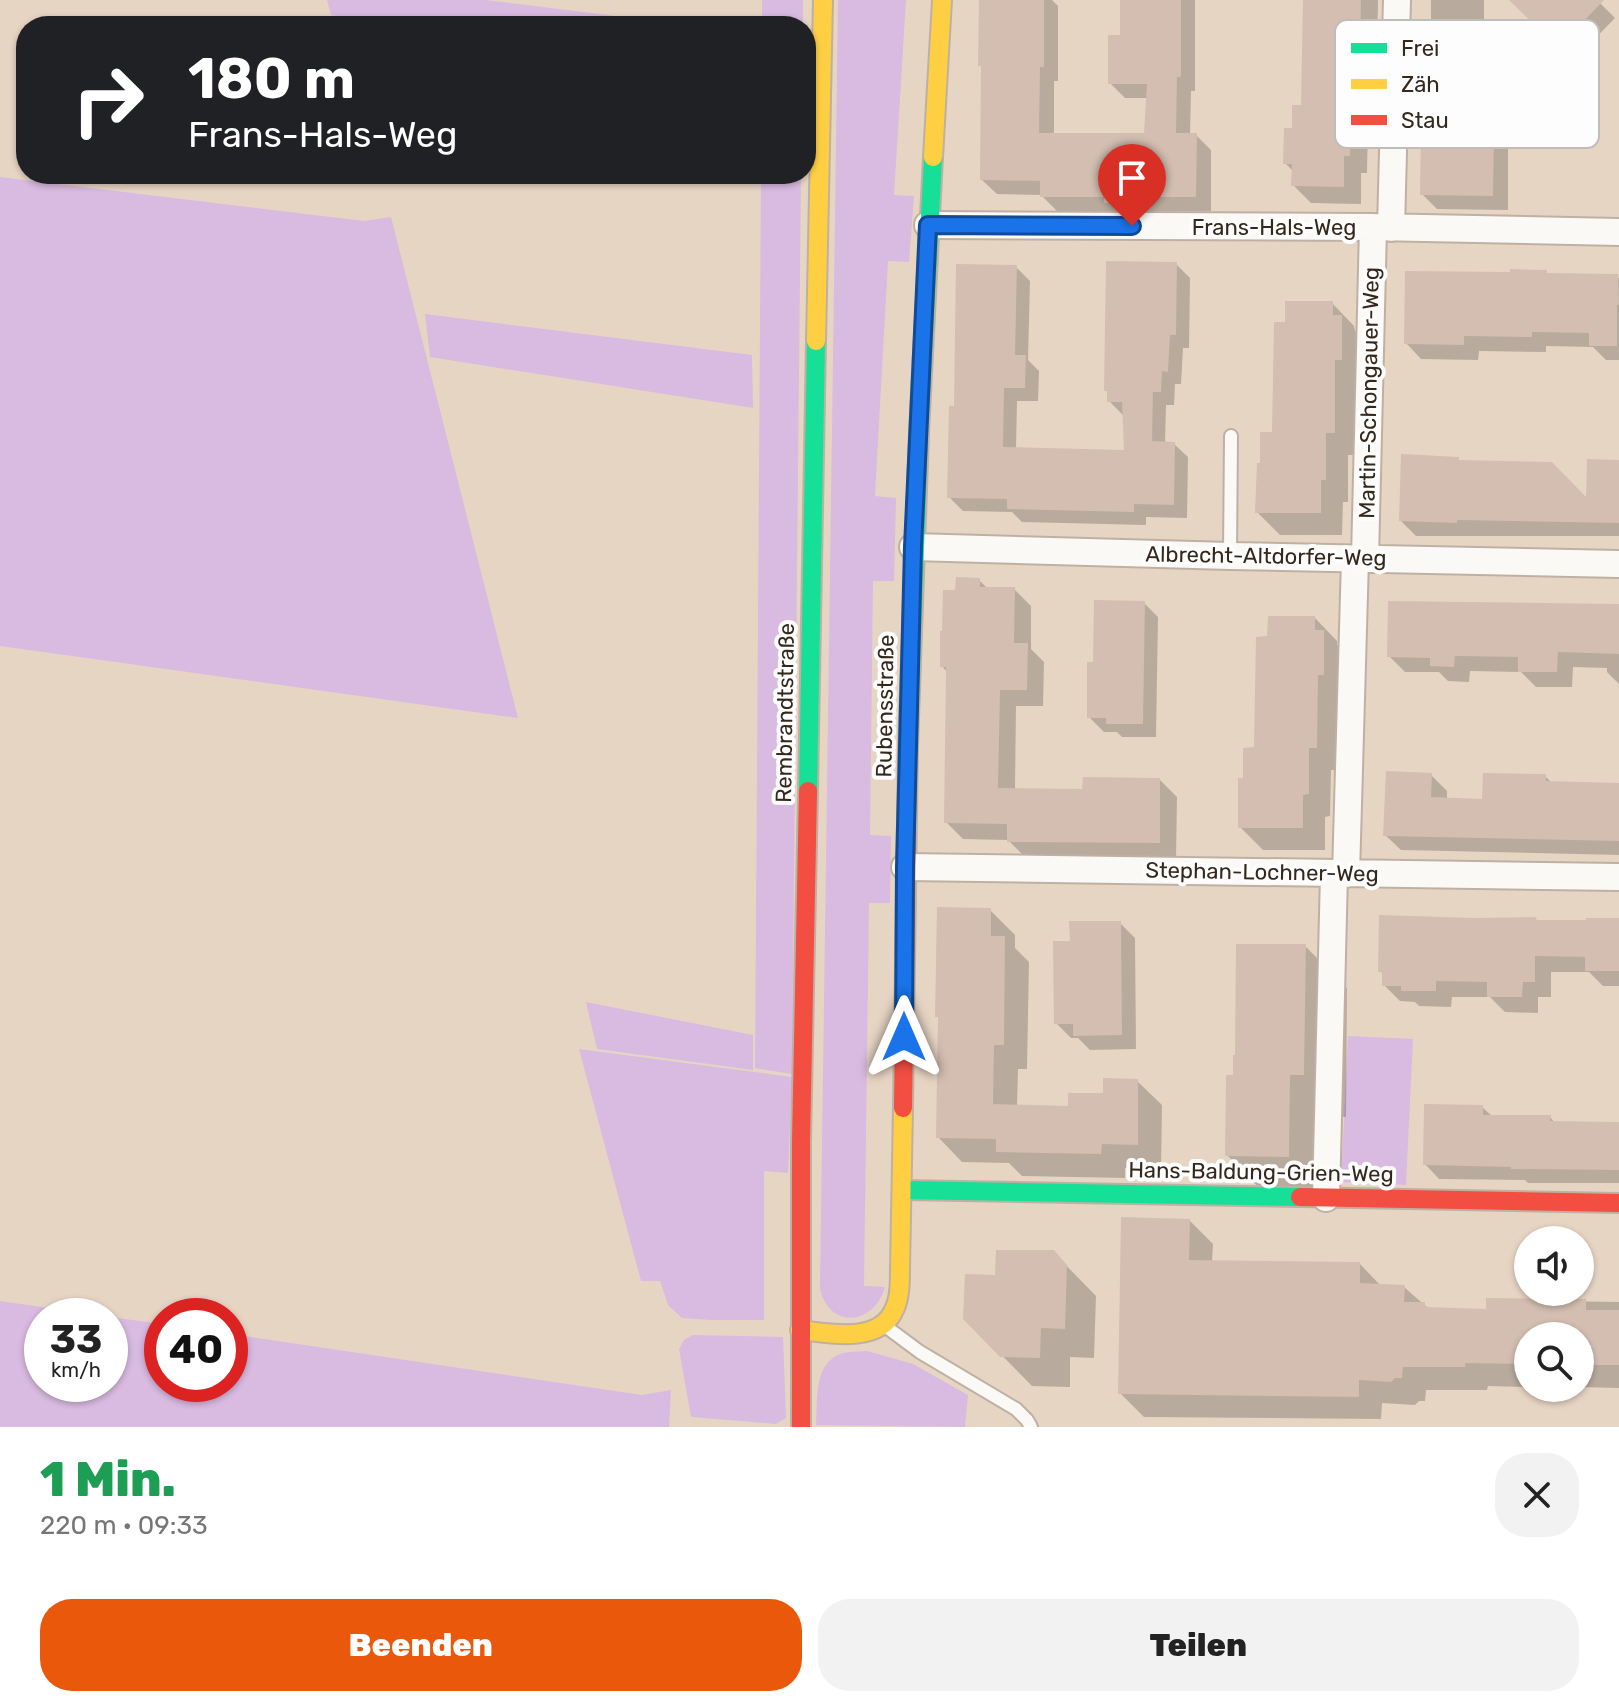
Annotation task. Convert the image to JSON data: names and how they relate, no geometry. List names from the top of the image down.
{
  "streets": {
    "street": [
      "Frans-Hals-Weg",
      "Martin-Schongauer-Weg",
      "Albrecht-Altdorfer-Weg",
      "Rubensstraße",
      "Rembrandtstraße",
      "Stephan-Lochner-Weg",
      "Hans-Baldung-Grien-Weg"
    ]
  },
  "crossings": [
    ["Frans-Hals-Weg", "Martin-Schongauer-Weg"],
    ["Frans-Hals-Weg", "Rubensstraße"],
    ["Martin-Schongauer-Weg", "Albrecht-Altdorfer-Weg"],
    ["Martin-Schongauer-Weg", "Stephan-Lochner-Weg"],
    ["Martin-Schongauer-Weg", "Hans-Baldung-Grien-Weg"],
    ["Albrecht-Altdorfer-Weg", "Rubensstraße"],
    ["Rubensstraße", "Stephan-Lochner-Weg"],
    ["Rubensstraße", "Hans-Baldung-Grien-Weg"]
  ],
  "legend": ["Frei", "Zäh", "Stau"],
  "page": {
    "turn": ["180 m", "Frans-Hals-Weg"],
    "speed": "33 km/h",
    "limit": "40",
    "heading": ["1 Min.", "220 m · 09:33"],
    "buttons": ["Beenden", "Teilen"]
  }
}
